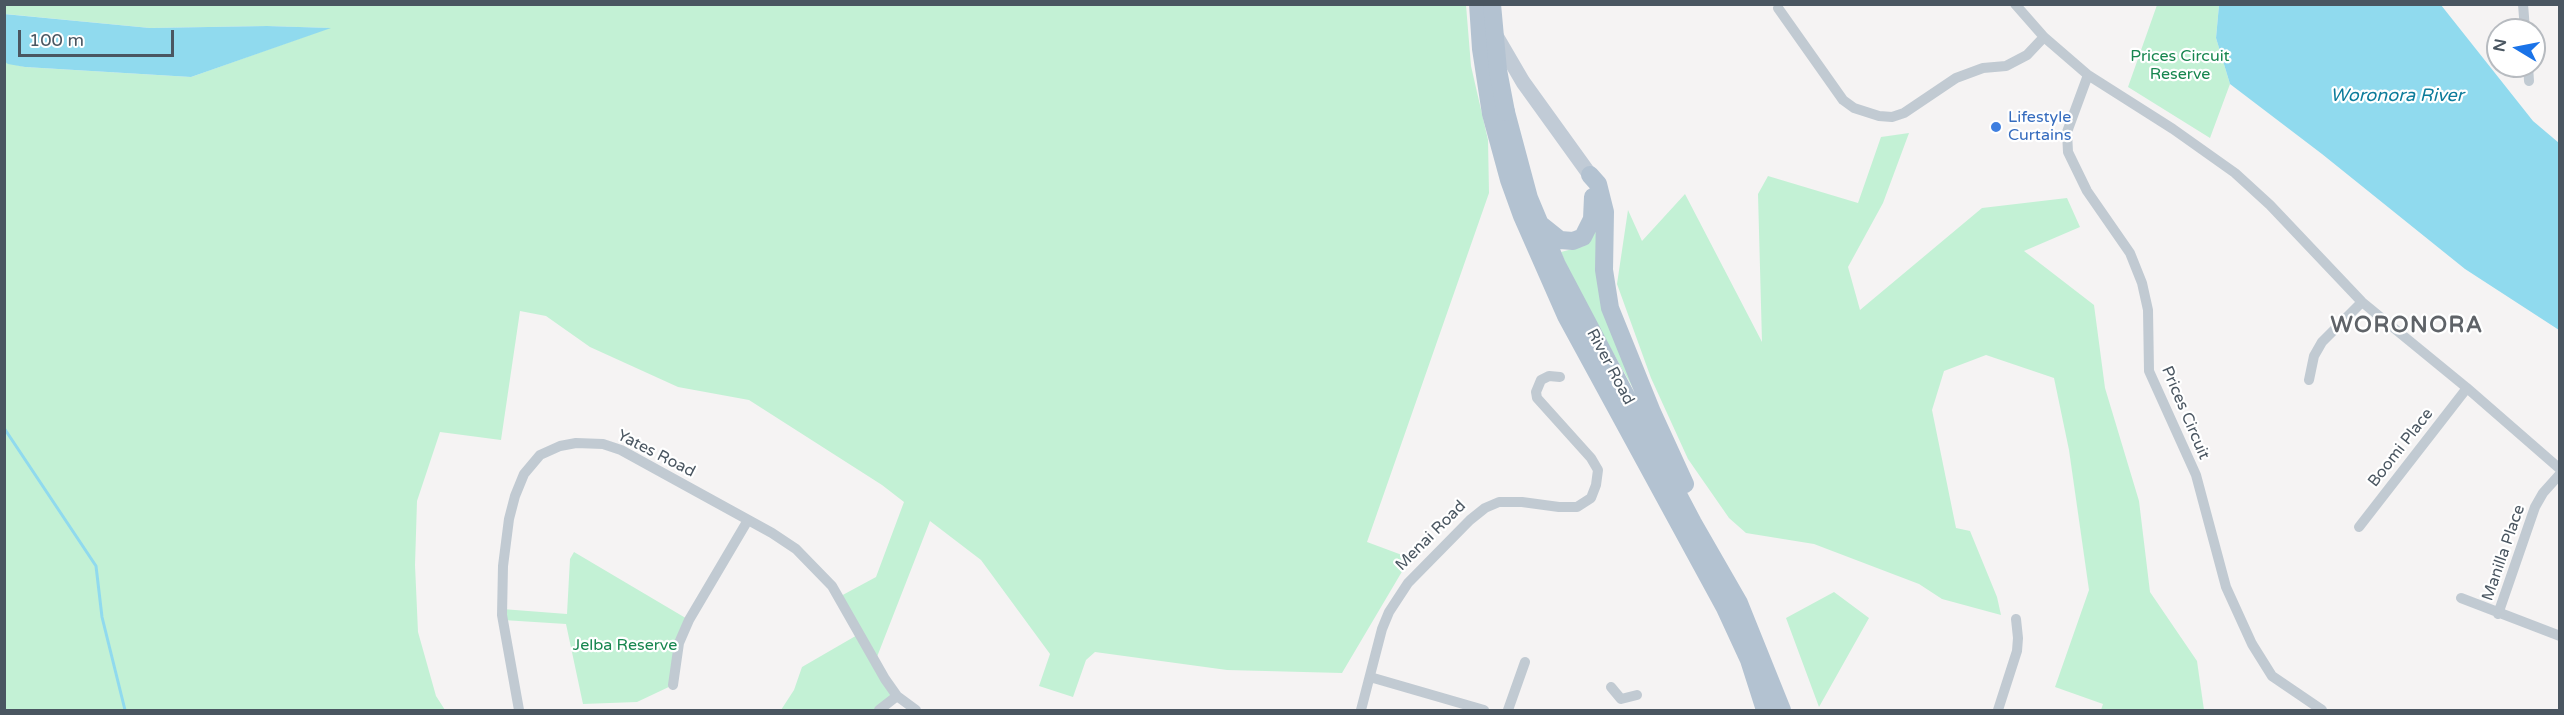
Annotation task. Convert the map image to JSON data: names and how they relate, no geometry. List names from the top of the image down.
{
  "streets": {
    "main road": ["River Road"],
    "street": [
      "Prices Circuit",
      "Boomi Place",
      "Yates Road",
      "Menai Road",
      "Manilla Place"
    ]
  },
  "districts": ["WORONORA"],
  "water": ["Woronora River"],
  "parks": ["Prices Circuit Reserve", "Jelba Reserve"],
  "places": ["Lifestyle Curtains"],
  "scale_bar": "100 m",
  "north": "left"
}
